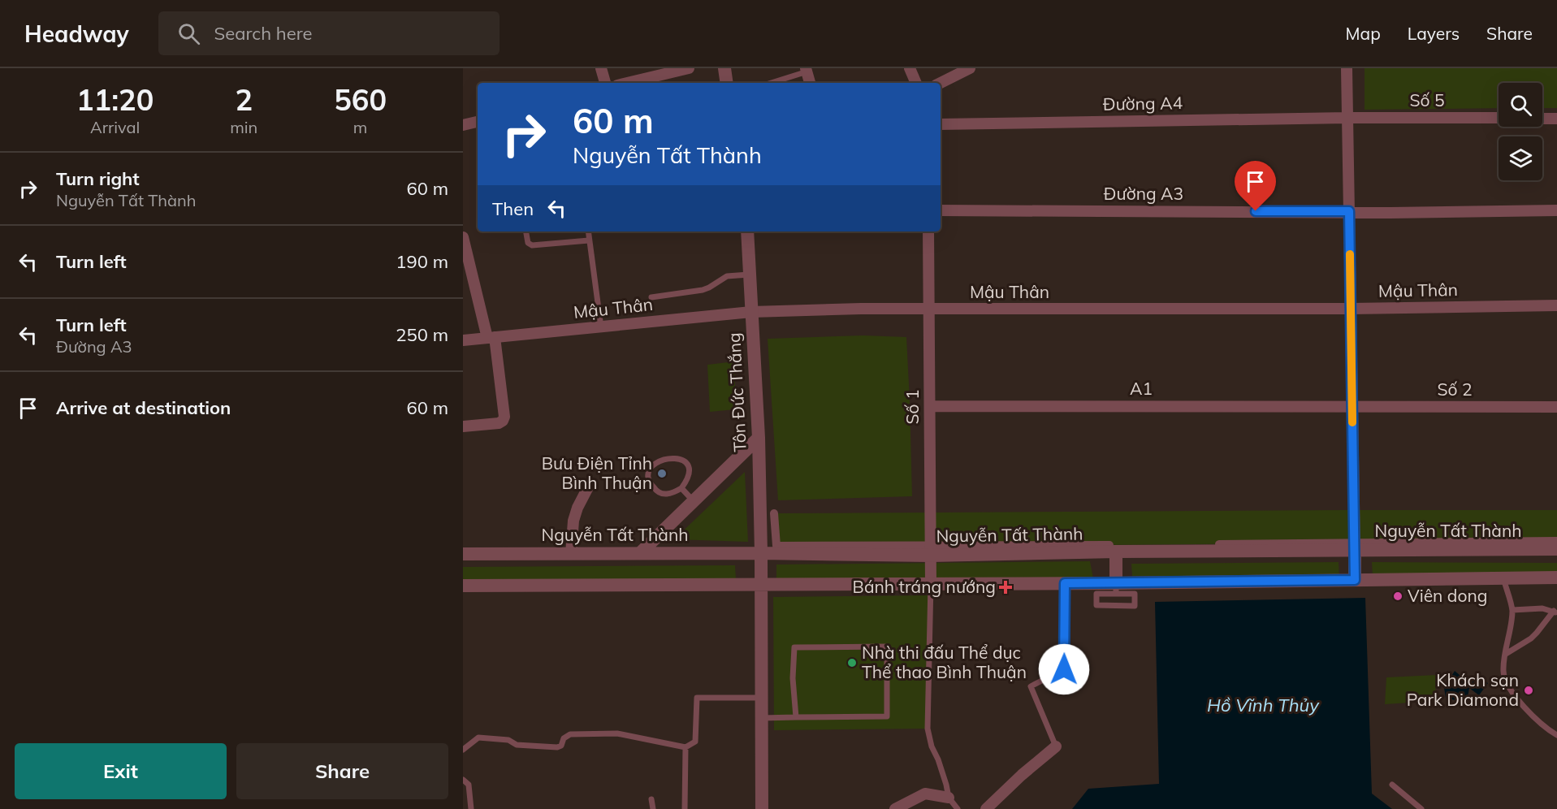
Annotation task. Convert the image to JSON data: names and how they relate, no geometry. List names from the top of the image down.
{
  "streets": {
    "street": [
      "Số 5",
      "Đường A4",
      "Đường A3",
      "Mậu Thân",
      "A1",
      "Số 2",
      "Tôn Đức Thắng",
      "Số 1",
      "Nguyễn Tất Thành"
    ]
  },
  "crossings": [
    ["Số 5", "Đường A4"],
    ["Mậu Thân", "Tôn Đức Thắng"],
    ["Mậu Thân", "Số 1"],
    ["A1", "Số 2"],
    ["A1", "Số 1"],
    ["Tôn Đức Thắng", "Nguyễn Tất Thành"],
    ["Số 1", "Nguyễn Tất Thành"]
  ],
  "water": ["Hồ Vĩnh Thủy"],
  "places": {
    "other": [
      "Bưu Điện Tỉnh Bình Thuận",
      "Viên dong",
      "Nhà thi đấu Thể dục Thể thao Bình Thuận",
      "Khách sạn Park Diamond"
    ],
    "health": ["Bánh tráng nướng"]
  },
  "page": {
    "header": "Headway",
    "search": "Search here",
    "nav": ["Map", "Layers", "Share"],
    "eta": [
      "11:20",
      "Arrival",
      "2",
      "min",
      "560",
      "m"
    ],
    "turn": ["60 m", "Nguyễn Tất Thành"],
    "list": [
      {
        "name": "Turn right",
        "note": "Nguyễn Tất Thành",
        "value": "60 m"
      },
      {
        "name": "Turn left",
        "value": "190 m"
      },
      {
        "name": "Turn left",
        "note": "Đường A3",
        "value": "250 m"
      },
      {
        "name": "Arrive at destination",
        "value": "60 m"
      }
    ],
    "then": "Then",
    "buttons": ["Exit", "Share"]
  }
}
